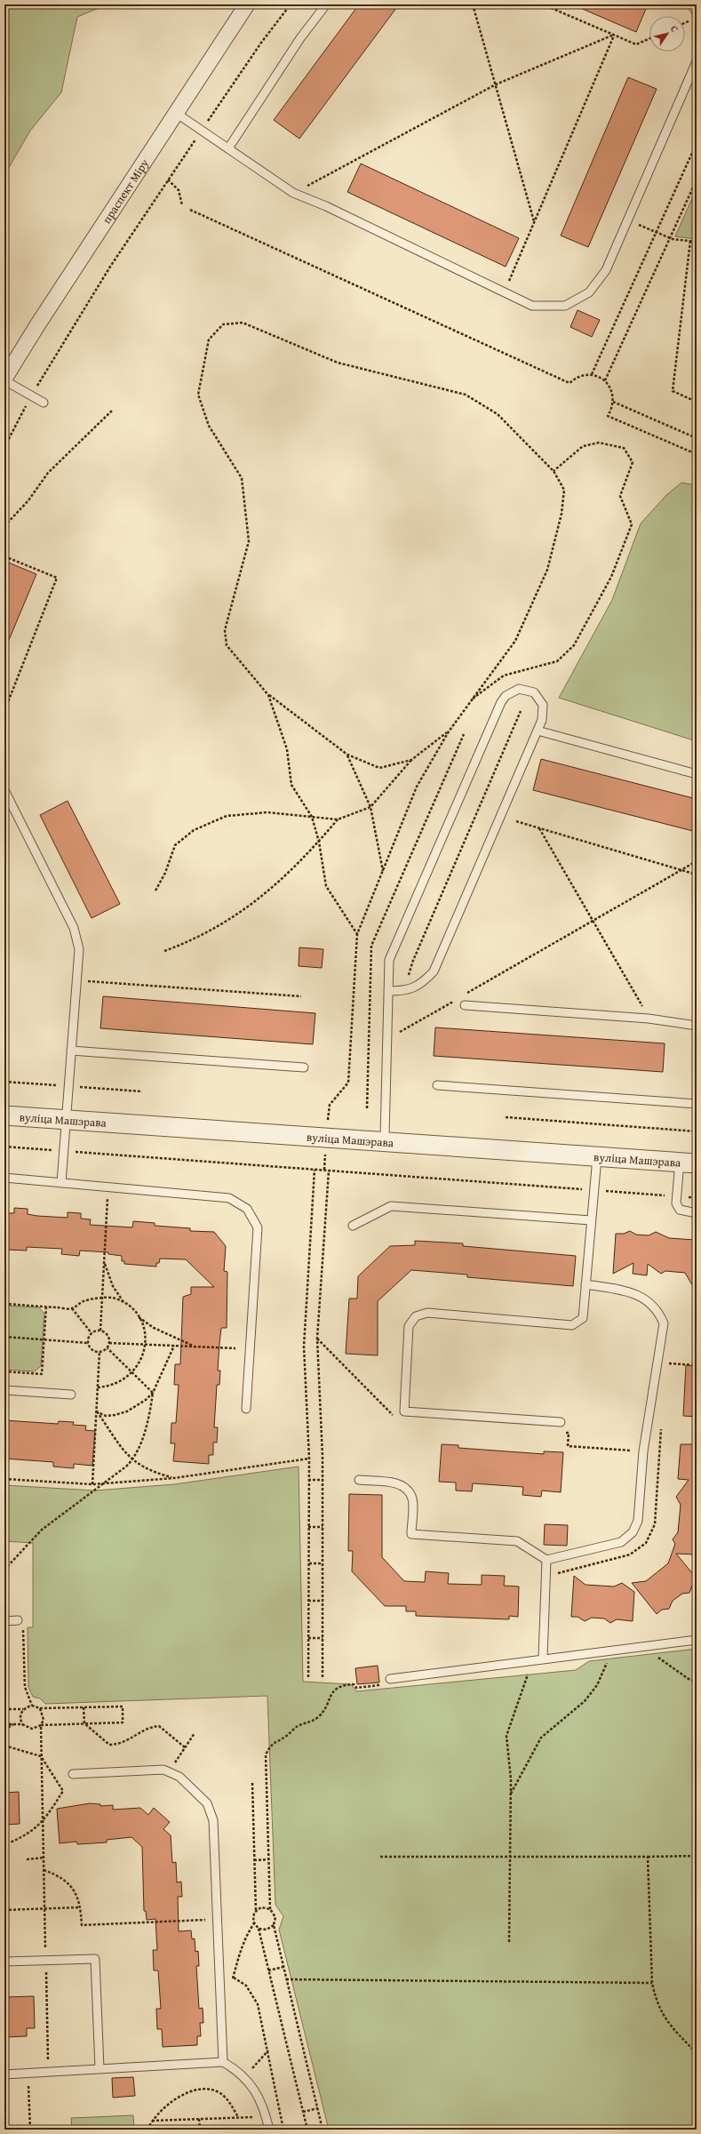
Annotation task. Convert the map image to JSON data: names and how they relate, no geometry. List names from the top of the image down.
{
  "streets": {
    "street": ["праспект Міру", "вуліца Машэрава"]
  },
  "north": "top right"
}
